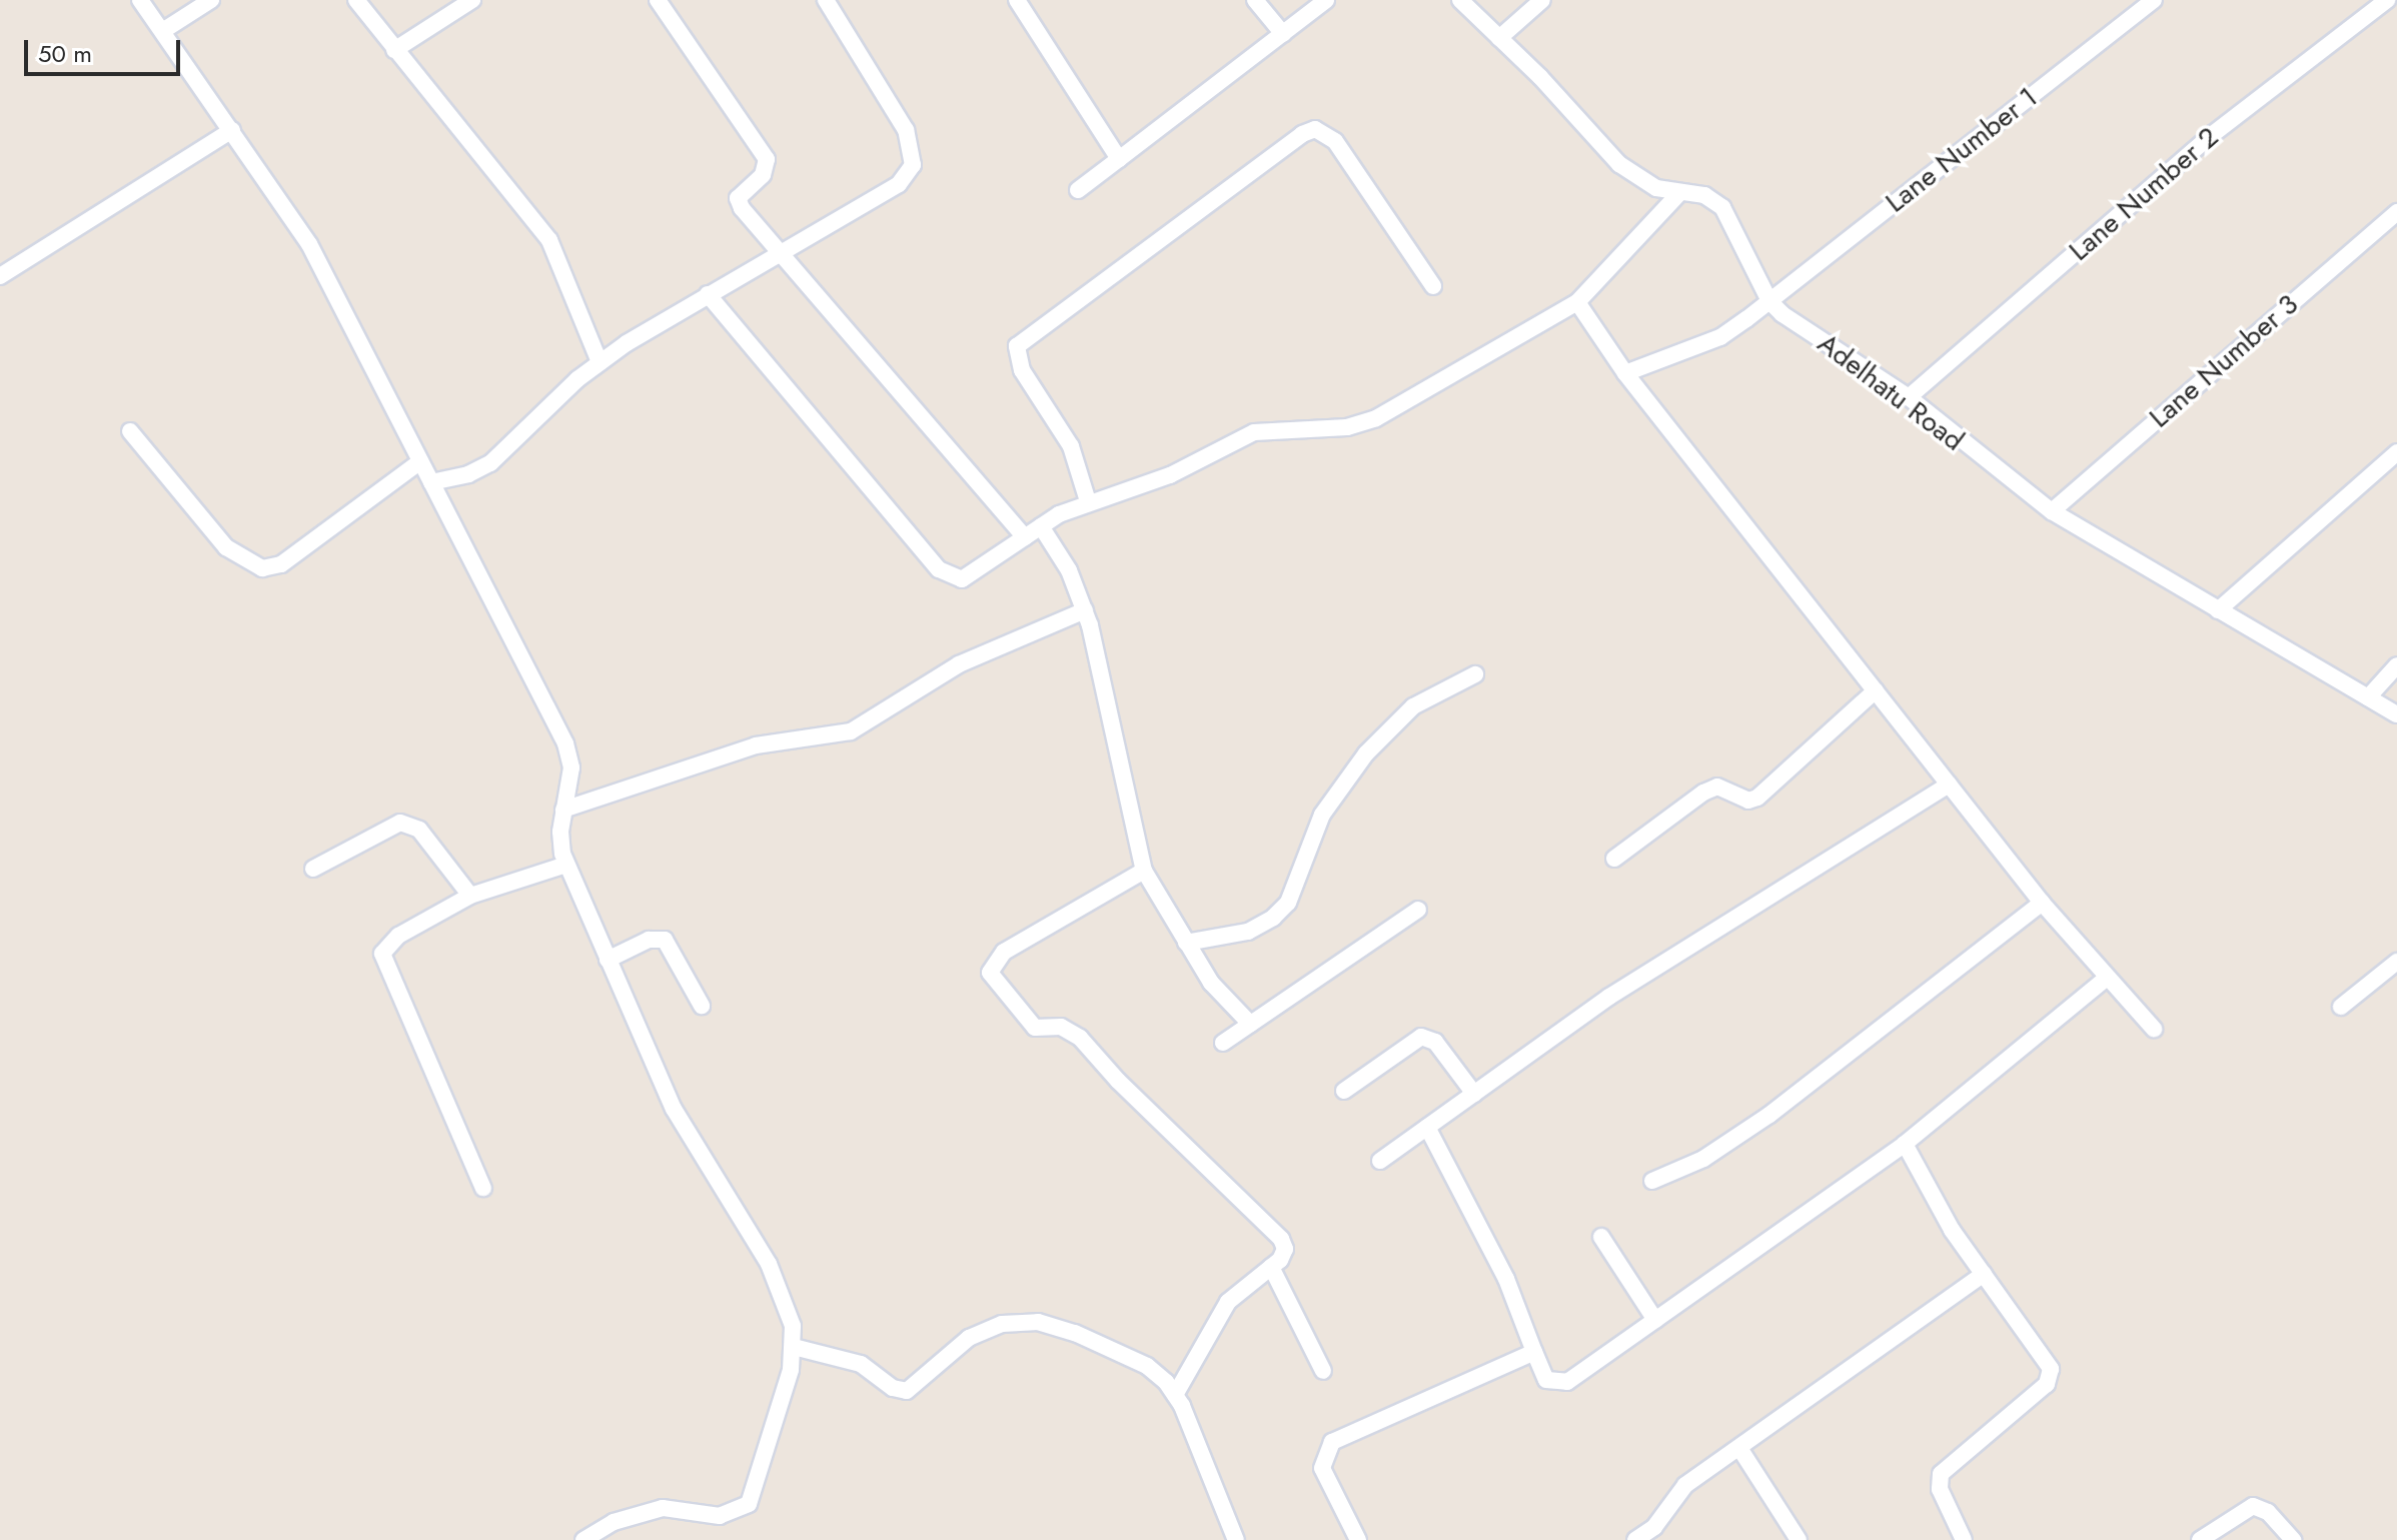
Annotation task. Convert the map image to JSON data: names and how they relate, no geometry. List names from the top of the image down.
{
  "streets": {
    "street": [
      "Lane Number 1",
      "Lane Number 2",
      "Lane Number 3",
      "Adelhatu Road"
    ]
  },
  "crossings": [
    ["Lane Number 1", "Adelhatu Road"],
    ["Lane Number 2", "Adelhatu Road"],
    ["Lane Number 3", "Adelhatu Road"]
  ],
  "scale_bar": "50 m"
}
